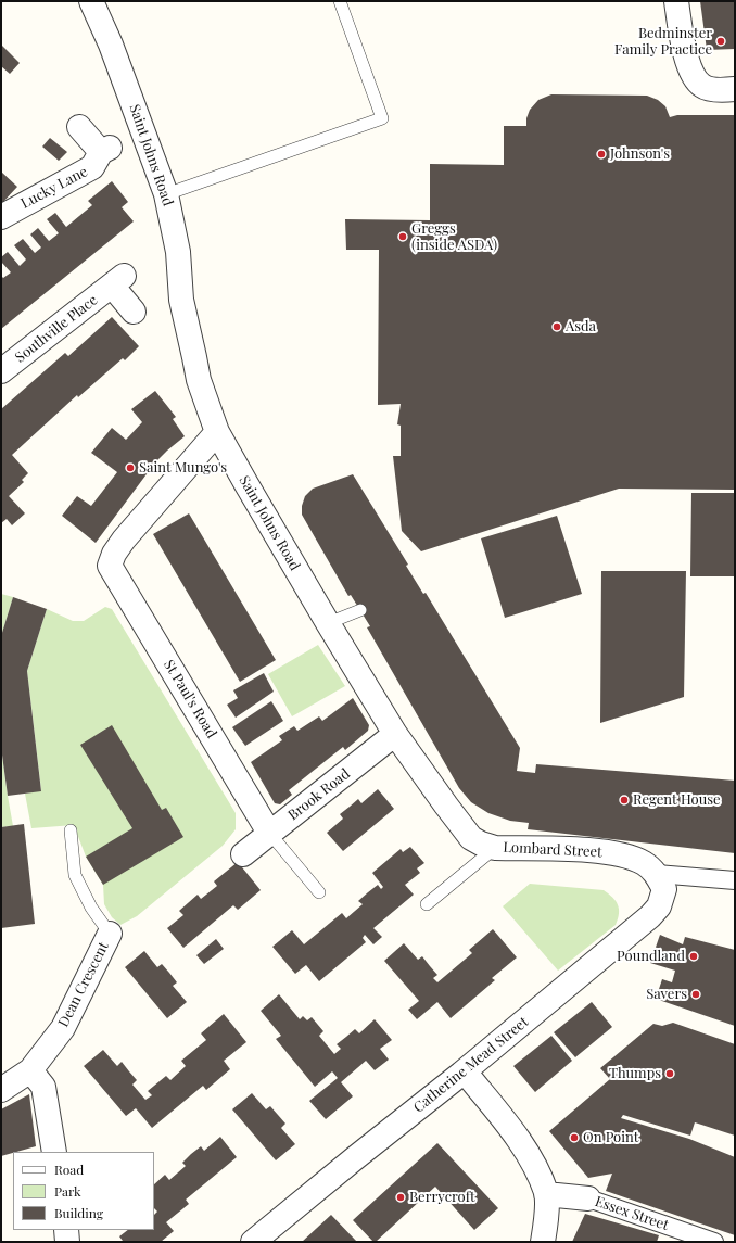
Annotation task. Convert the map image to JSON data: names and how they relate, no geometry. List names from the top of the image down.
{
  "streets": {
    "street": [
      "Saint Johns Road",
      "Lucky Lane",
      "Southville Place",
      "St Paul's Road",
      "Brook Road",
      "Lombard Street",
      "Dean Crescent",
      "Catherine Mead Street",
      "Essex Street"
    ]
  },
  "crossings": [
    ["Saint Johns Road", "St Paul's Road"],
    ["Saint Johns Road", "Brook Road"],
    ["Saint Johns Road", "Lombard Street"],
    ["St Paul's Road", "Brook Road"],
    ["Lombard Street", "Catherine Mead Street"]
  ],
  "places": [
    "Bedminster Family Practice",
    "Johnson's",
    "Greggs (inside ASDA)",
    "Asda",
    "Saint Mungo's",
    "Regent House",
    "Poundland",
    "Savers",
    "Thumps",
    "On Point",
    "Berrycroft"
  ],
  "legend": ["Road", "Park", "Building"]
}
